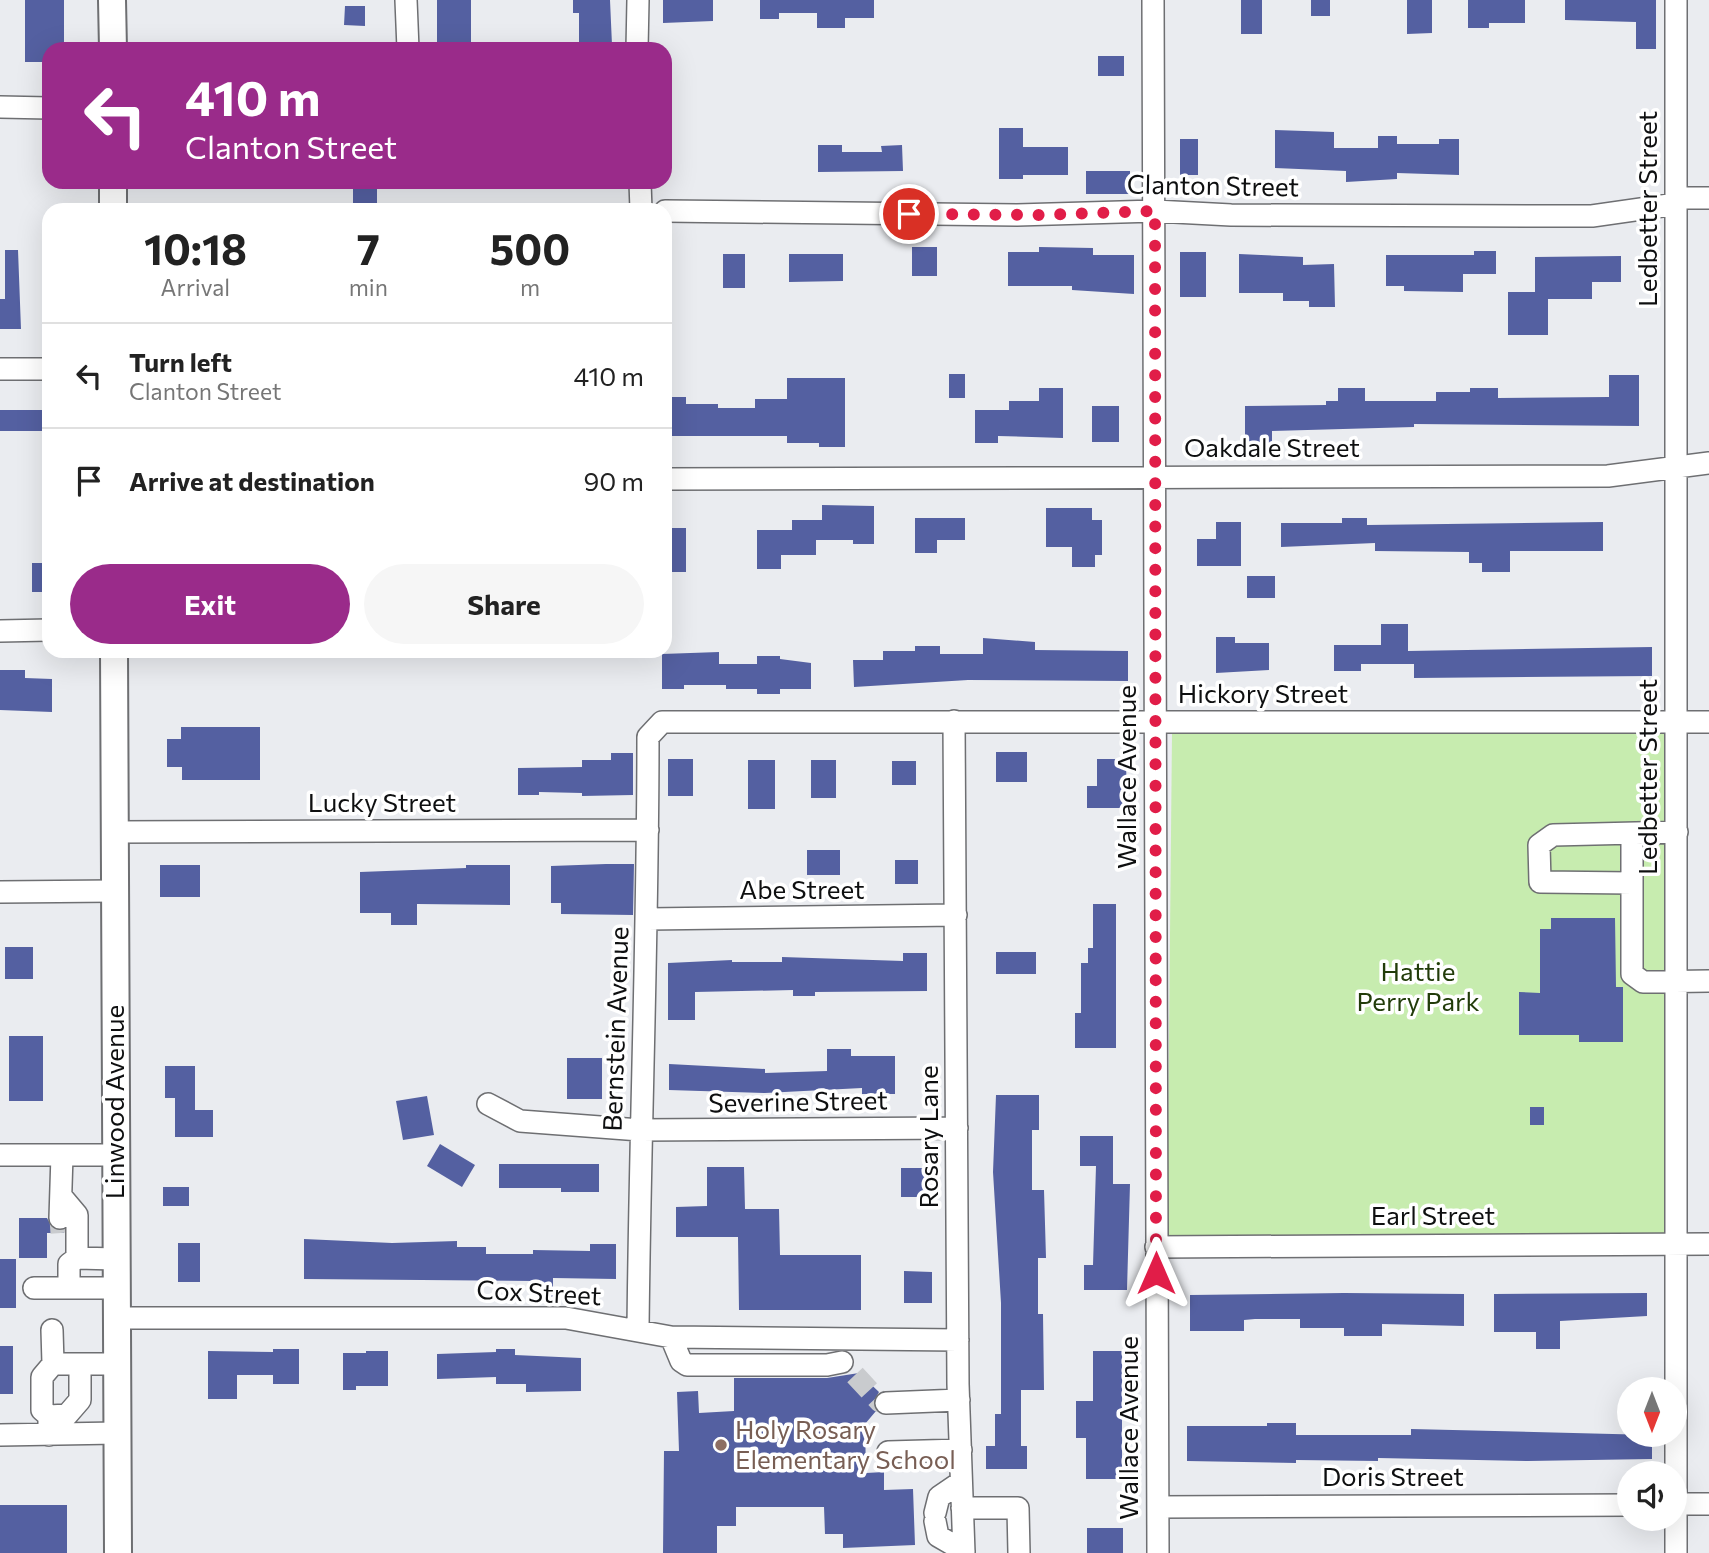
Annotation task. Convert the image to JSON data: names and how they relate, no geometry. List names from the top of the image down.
{
  "streets": {
    "main road": ["Linwood Avenue"],
    "street": [
      "Clanton Street",
      "Ledbetter Street",
      "Oakdale Street",
      "Hickory Street",
      "Wallace Avenue",
      "Lucky Street",
      "Abe Street",
      "Bernstein Avenue",
      "Severine Street",
      "Rosary Lane",
      "Earl Street",
      "Cox Street",
      "Doris Street"
    ]
  },
  "crossings": [
    ["Clanton Street", "Ledbetter Street"],
    ["Clanton Street", "Wallace Avenue"],
    ["Ledbetter Street", "Oakdale Street"],
    ["Ledbetter Street", "Hickory Street"],
    ["Ledbetter Street", "Earl Street"],
    ["Oakdale Street", "Wallace Avenue"],
    ["Hickory Street", "Wallace Avenue"],
    ["Hickory Street", "Bernstein Avenue"],
    ["Hickory Street", "Rosary Lane"],
    ["Wallace Avenue", "Earl Street"],
    ["Wallace Avenue", "Doris Street"],
    ["Lucky Street", "Bernstein Avenue"],
    ["Lucky Street", "Linwood Avenue"],
    ["Abe Street", "Bernstein Avenue"],
    ["Abe Street", "Rosary Lane"],
    ["Bernstein Avenue", "Severine Street"],
    ["Bernstein Avenue", "Cox Street"],
    ["Linwood Avenue", "Cox Street"],
    ["Severine Street", "Rosary Lane"],
    ["Rosary Lane", "Cox Street"]
  ],
  "parks": ["Hattie Perry Park"],
  "places": ["Holy Rosary Elementary School"],
  "north": "bottom",
  "page": {
    "turn": ["410 m", "Clanton Street"],
    "eta": [
      "10:18",
      "Arrival",
      "7",
      "min",
      "500",
      "m"
    ],
    "list": [
      {
        "name": "Turn left",
        "note": "Clanton Street",
        "value": "410 m"
      },
      {
        "name": "Arrive at destination",
        "value": "90 m"
      }
    ],
    "buttons": ["Exit", "Share"]
  }
}
